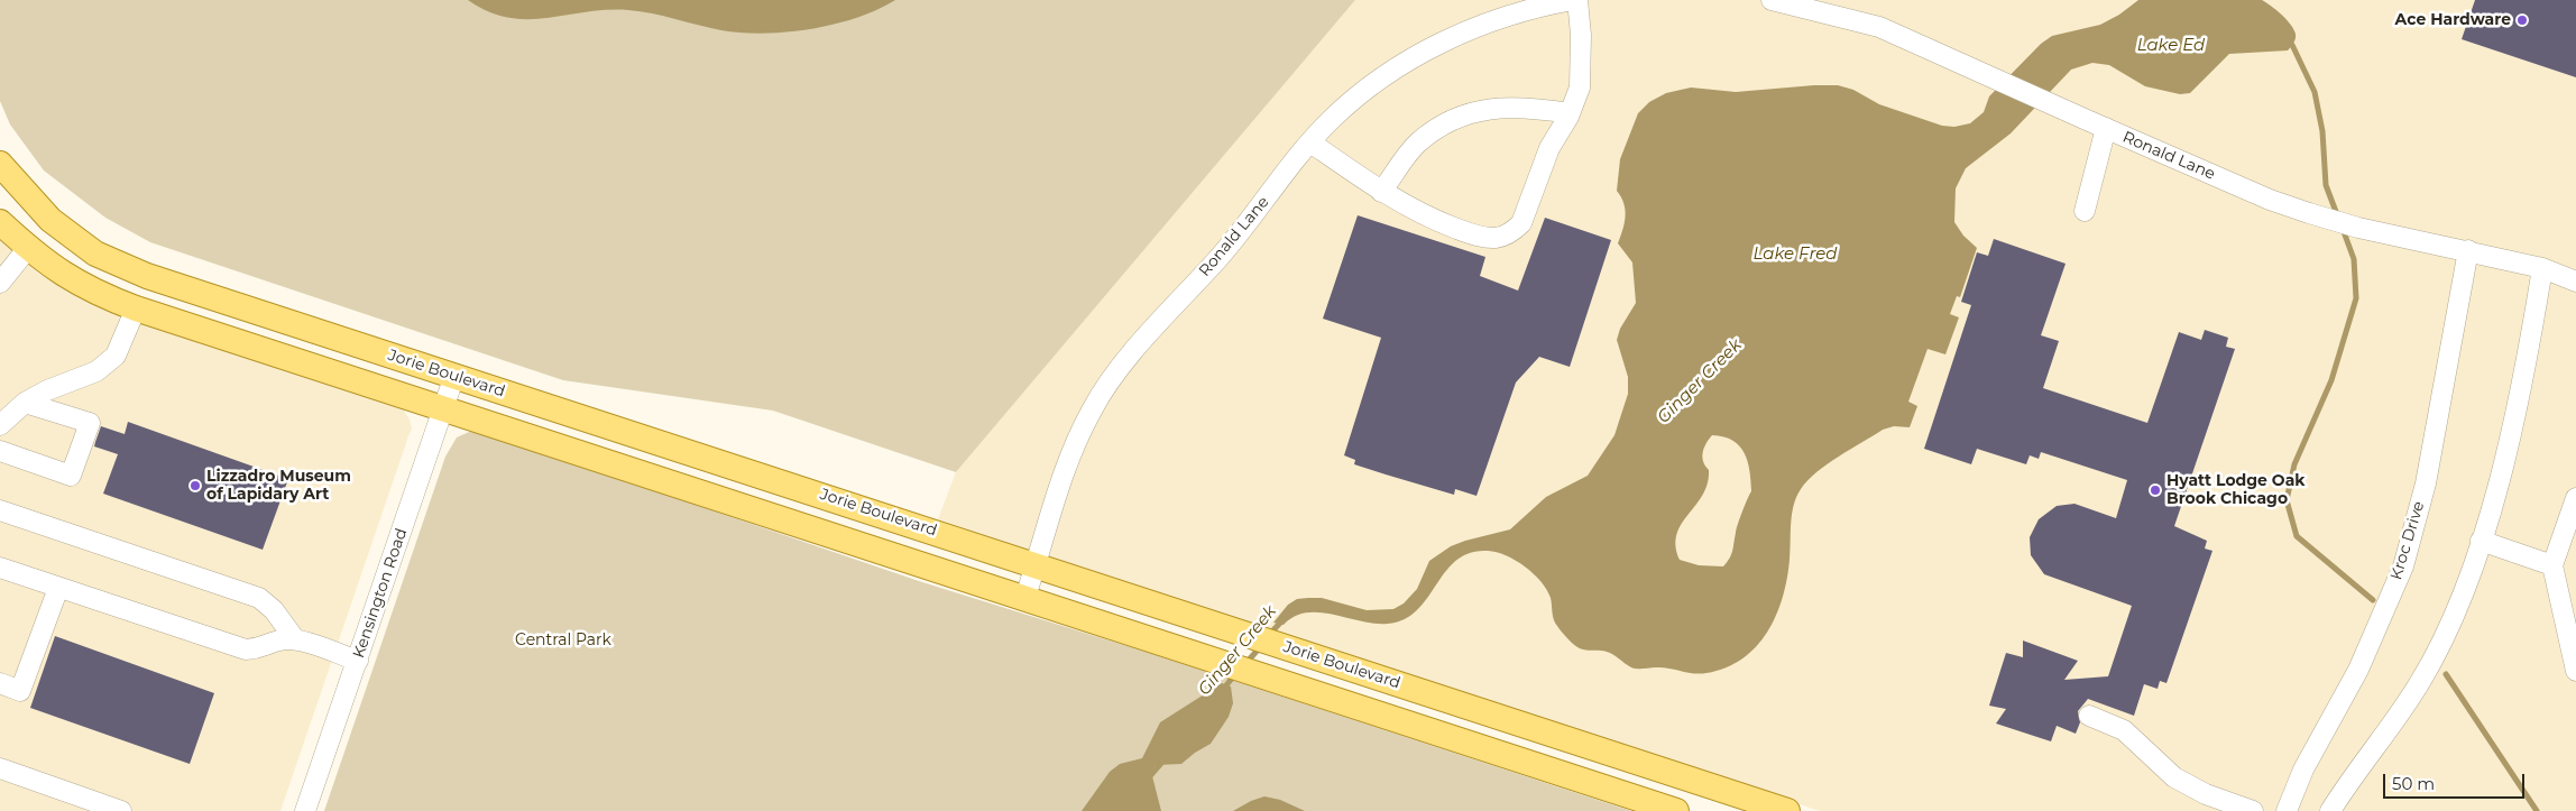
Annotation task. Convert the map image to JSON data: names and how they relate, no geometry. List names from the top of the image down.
{
  "streets": {
    "main road": ["Jorie Boulevard"],
    "street": ["Ronald Lane", "Kroc Drive", "Kensington Road"]
  },
  "crossings": [
    ["Ronald Lane", "Jorie Boulevard"],
    ["Ronald Lane", "Kroc Drive"],
    ["Jorie Boulevard", "Kensington Road"]
  ],
  "water": ["Lake Ed", "Lake Fred", "Ginger Creek"],
  "parks": ["Central Park"],
  "places": ["Ace Hardware", "Lizzadro Museum of Lapidary Art", "Hyatt Lodge Oak Brook Chicago"],
  "scale_bar": "50 m"
}
